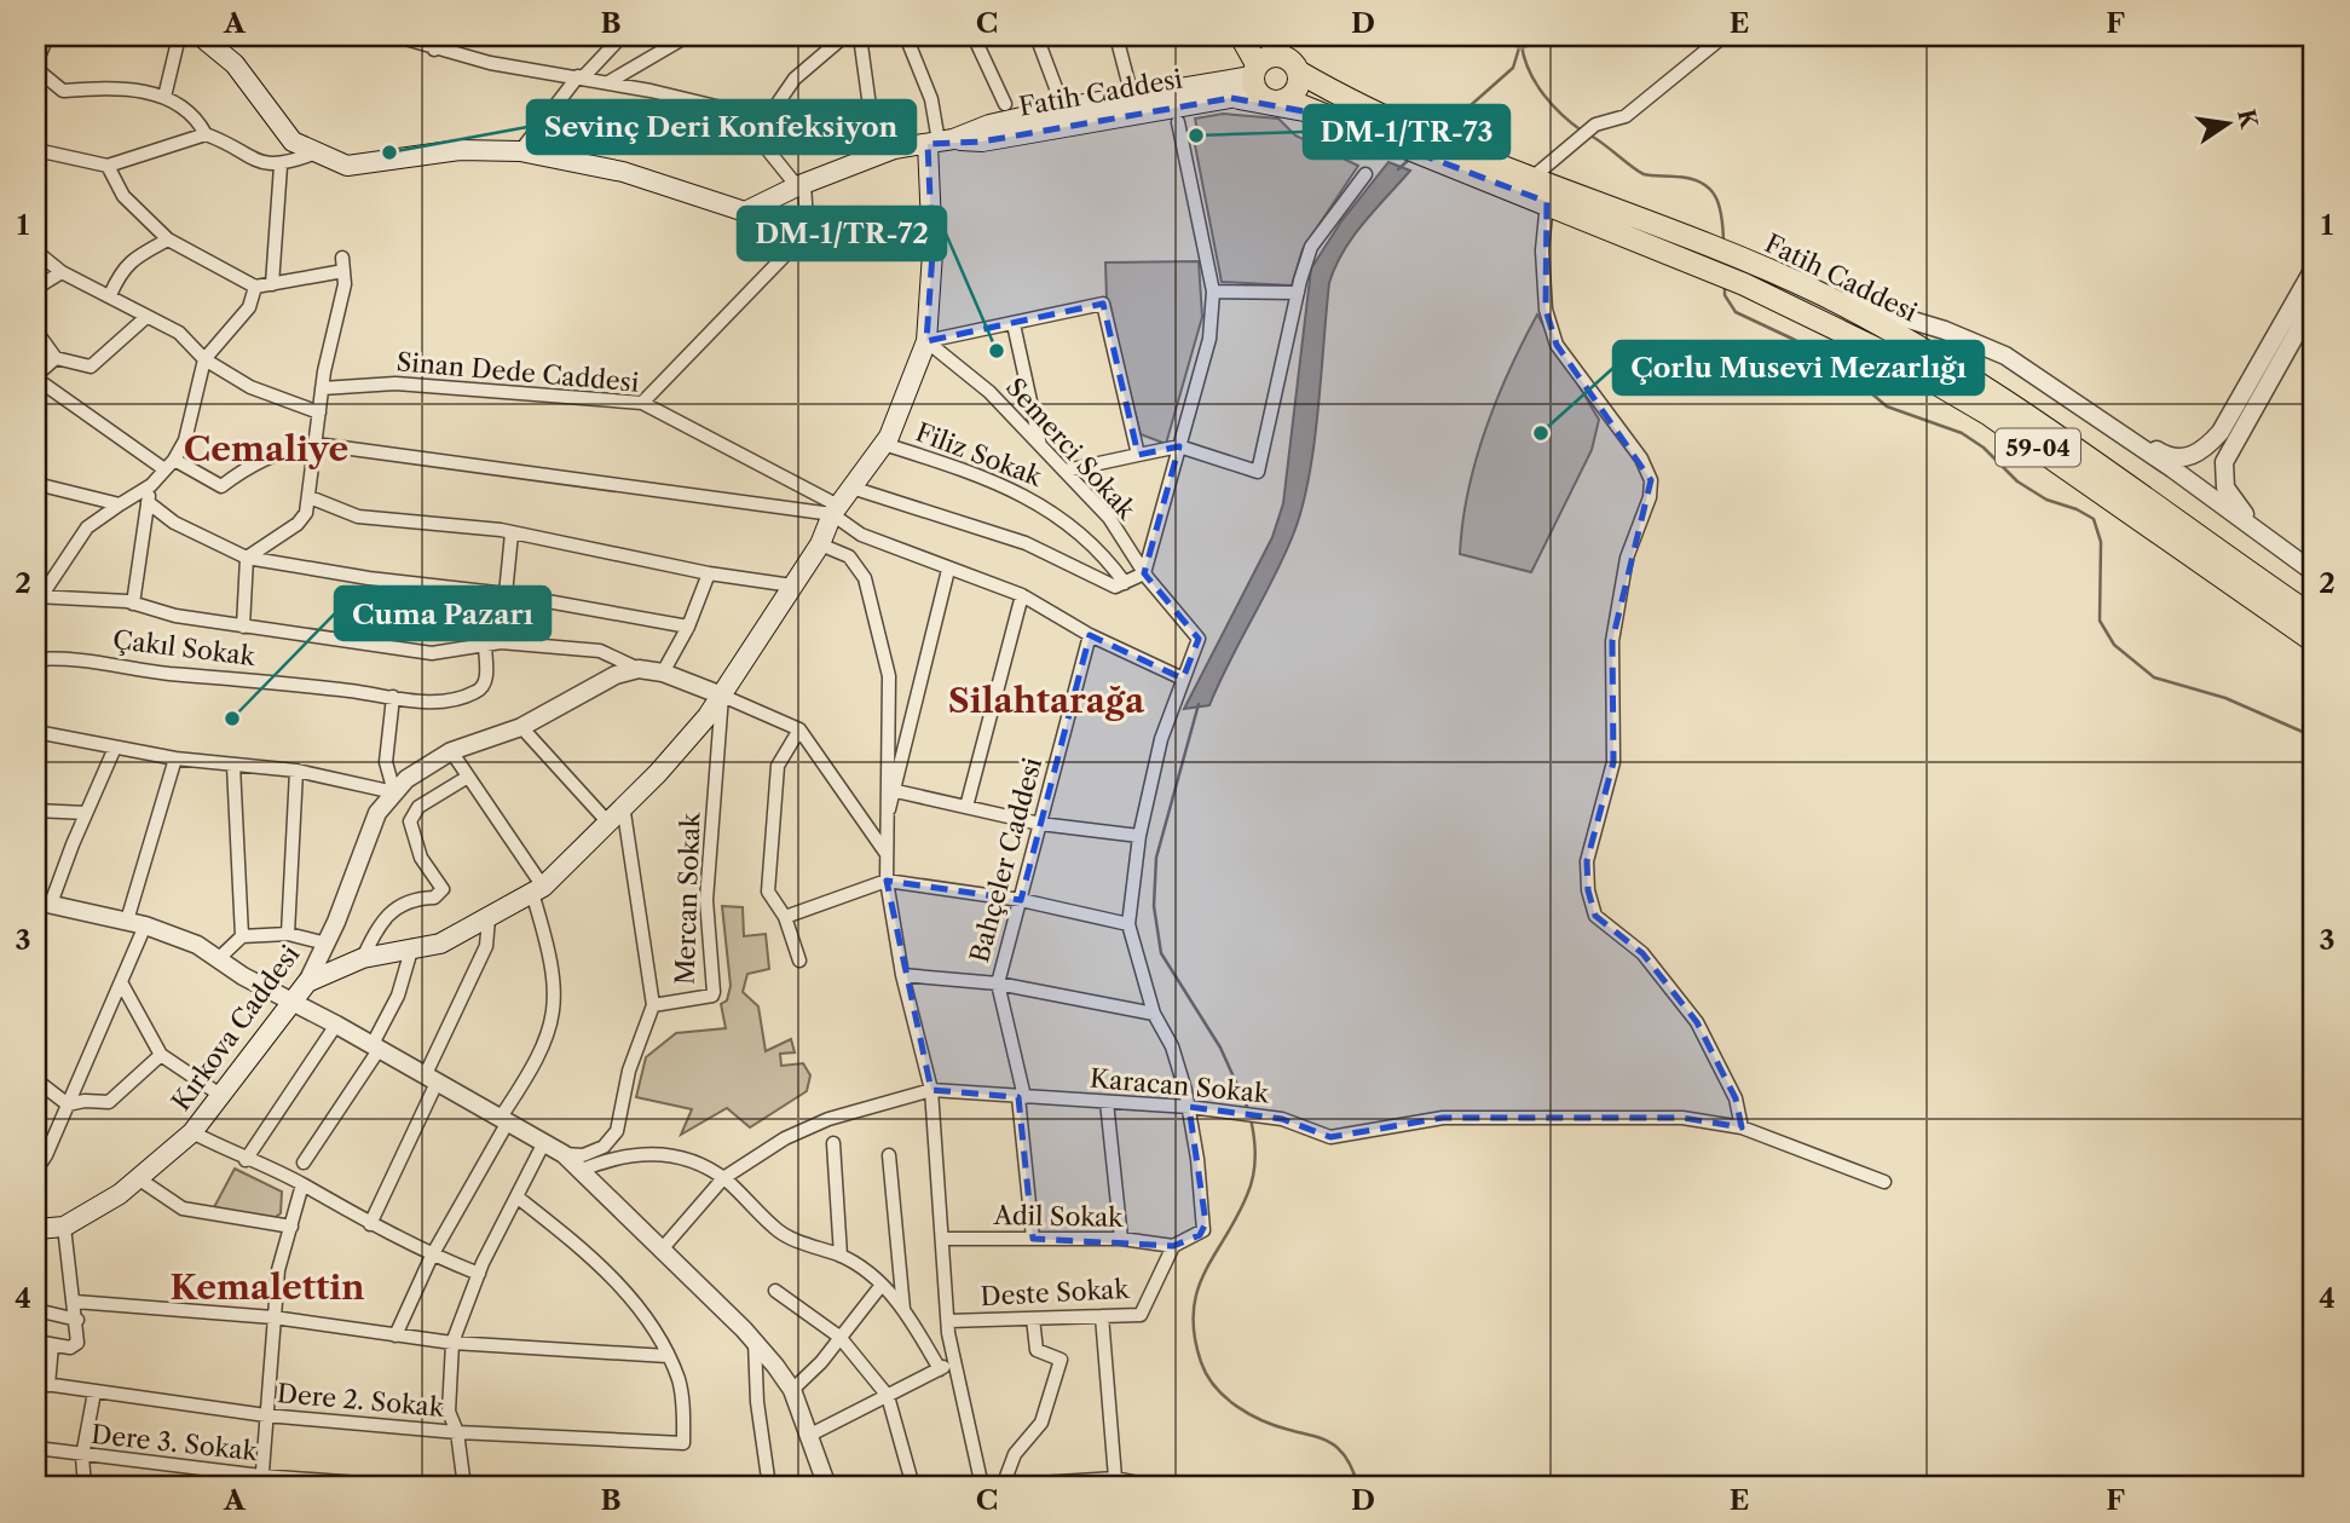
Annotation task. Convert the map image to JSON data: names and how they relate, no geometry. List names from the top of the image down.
{
  "streets": {
    "main road": ["Fatih Caddesi", "59-04", "Kırkova Caddesi"],
    "street": [
      "Sinan Dede Caddesi",
      "Semerci Sokak",
      "Filiz Sokak",
      "Çakıl Sokak",
      "Bahçeler Caddesi",
      "Mercan Sokak",
      "Karacan Sokak",
      "Adil Sokak",
      "Deste Sokak",
      "Dere 2. Sokak",
      "Dere 3. Sokak"
    ]
  },
  "crossings": [
    ["Sinan Dede Caddesi", "Semerci Sokak"],
    ["Sinan Dede Caddesi", "Bahçeler Caddesi"],
    ["Bahçeler Caddesi", "Karacan Sokak"],
    ["Bahçeler Caddesi", "Adil Sokak"],
    ["Mercan Sokak", "Kırkova Caddesi"],
    ["Adil Sokak", "Deste Sokak"]
  ],
  "districts": ["Cemaliye", "Silahtarağa", "Kemalettin"],
  "places": [
    "DM-1/TR-73",
    "Sevinç Deri Konfeksiyon",
    "DM-1/TR-72",
    "Çorlu Musevi Mezarlığı",
    "Cuma Pazarı"
  ],
  "north": "right",
  "grid": {
    "columns": [
      "A",
      "B",
      "C",
      "D",
      "E",
      "F"
    ],
    "rows": [
      "1",
      "2",
      "3",
      "4"
    ]
  }
}
